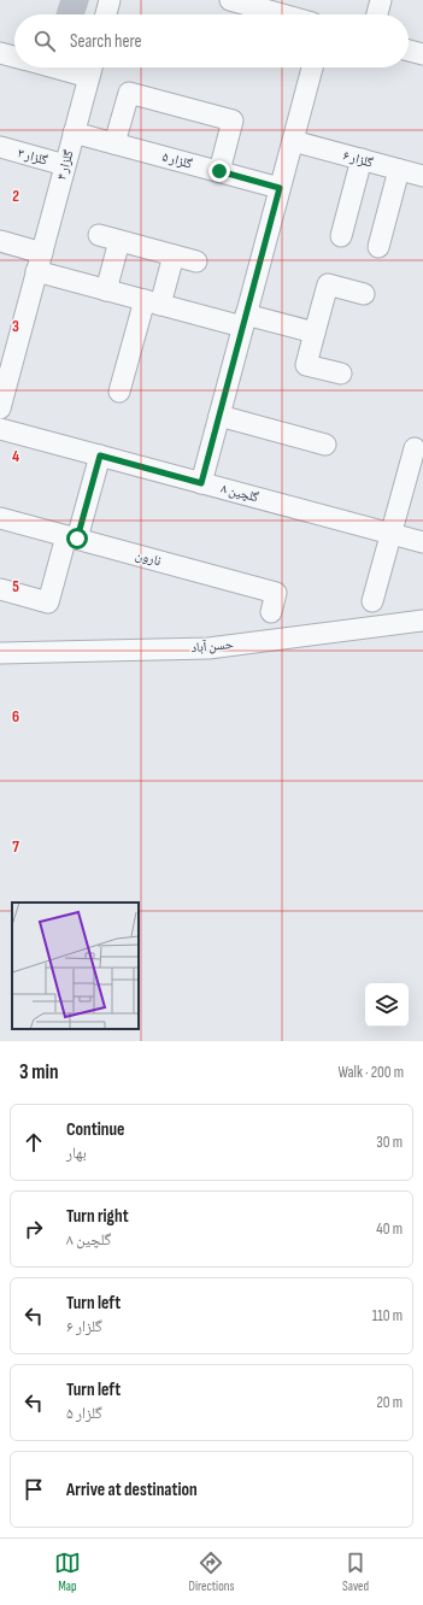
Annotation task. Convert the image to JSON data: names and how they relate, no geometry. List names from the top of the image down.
{
  "streets": {
    "street": [
      "گلزار ۳",
      "گلزار ۶",
      "گلزار ۵",
      "گلزار ۴",
      "گلچین ۸",
      "نارون",
      "حسن آباد"
    ]
  },
  "crossings": [
    ["گلزار ۳", "گلزار ۴"],
    ["گلزار ۵", "گلزار ۴"]
  ],
  "page": {
    "search": "Search here",
    "heading": ["3 min", "Walk · 200 m"],
    "list": [
      ["Continue", "بهار", "30 m"],
      ["Turn right", "گلچین ۸", "40 m"],
      ["Turn left", "گلزار ۶", "110 m"],
      ["Turn left", "گلزار ۵", "20 m"],
      "Arrive at destination"
    ],
    "nav": ["Map", "Directions", "Saved"]
  },
  "grid": {
    "rows": [
      "2",
      "3",
      "4",
      "5",
      "6",
      "7"
    ]
  }
}
